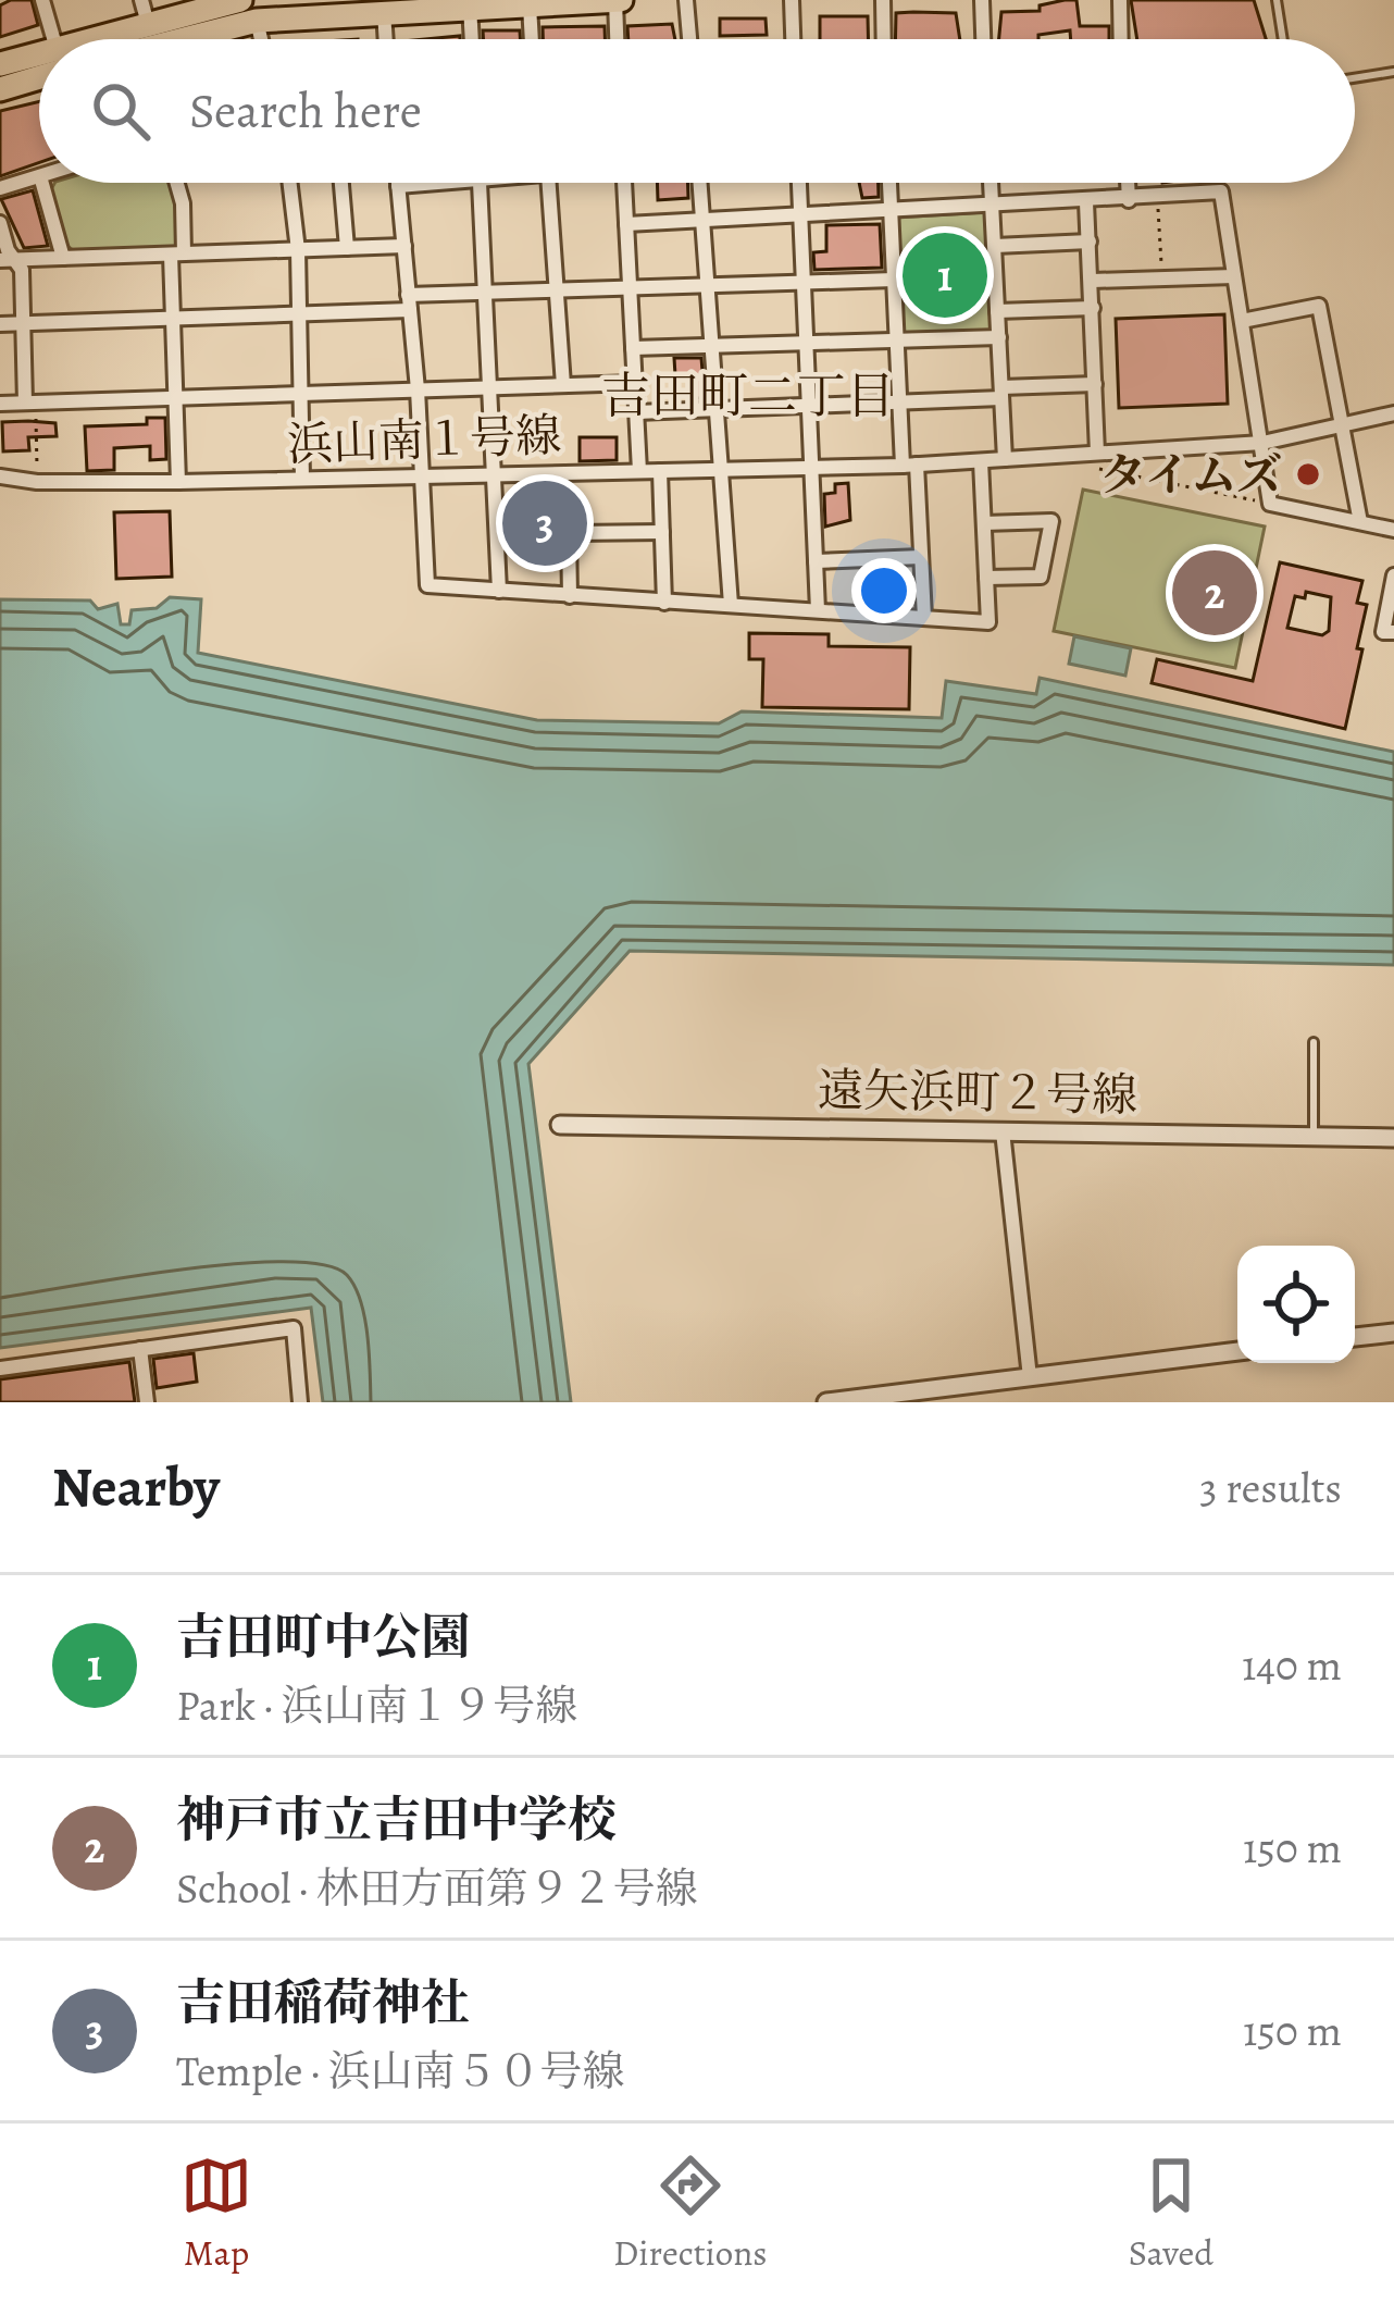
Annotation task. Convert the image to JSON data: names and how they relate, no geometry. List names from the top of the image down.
{
  "streets": {
    "street": ["浜山南１号線", "遠矢浜町２号線"]
  },
  "districts": ["吉田町二丁目"],
  "places": ["タイムズ"],
  "page": {
    "search": "Search here",
    "pins": ["1", "3", "2"],
    "heading": ["Nearby", "3 results"],
    "list": [
      {
        "mark": "1",
        "name": "吉田町中公園",
        "note": "Park · 浜山南１９号線",
        "value": "140 m"
      },
      {
        "mark": "2",
        "name": "神戸市立吉田中学校",
        "note": "School · 林田方面第９２号線",
        "value": "150 m"
      },
      {
        "mark": "3",
        "name": "吉田稲荷神社",
        "note": "Temple · 浜山南５０号線",
        "value": "150 m"
      }
    ],
    "nav": ["Map", "Directions", "Saved"]
  }
}
